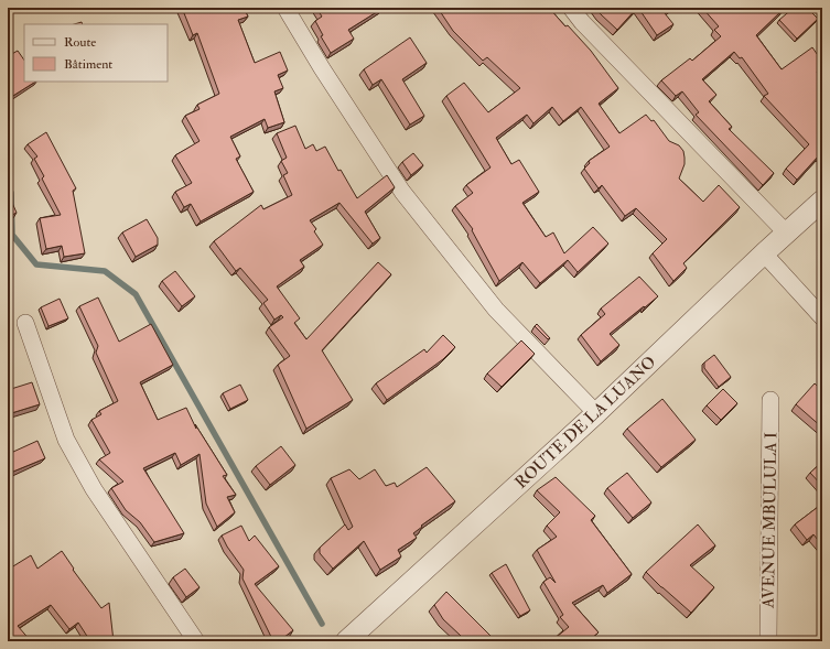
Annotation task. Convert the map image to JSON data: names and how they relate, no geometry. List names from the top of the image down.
{
  "streets": {
    "street": ["ROUTE DE LA LUANO", "AVENUE MBULULA I"]
  },
  "legend": ["Route", "Bâtiment"]
}
